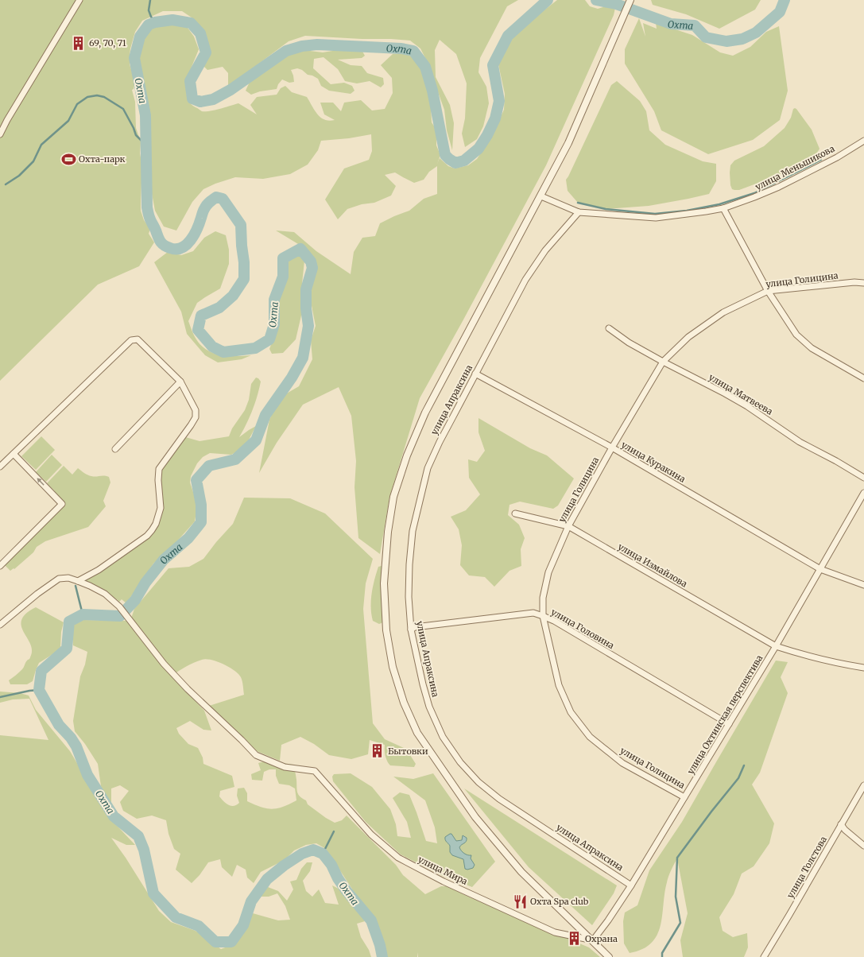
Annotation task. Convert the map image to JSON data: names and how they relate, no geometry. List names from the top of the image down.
{
  "streets": {
    "street": [
      "улица Меньшикова",
      "улица Голицина",
      "улица Матвеева",
      "улица Апраксина",
      "улица Куракина",
      "улица Измайлова",
      "улица Головина",
      "улица Охтинская перспектива",
      "улица Толстова",
      "улица Мира"
    ]
  },
  "crossings": [
    ["улица Меньшикова", "улица Апраксина"],
    ["улица Голицина", "улица Матвеева"],
    ["улица Голицина", "улица Куракина"],
    ["улица Голицина", "улица Измайлова"],
    ["улица Голицина", "улица Головина"],
    ["улица Голицина", "улица Охтинская перспектива"],
    ["улица Апраксина", "улица Куракина"],
    ["улица Апраксина", "улица Головина"],
    ["улица Апраксина", "улица Охтинская перспектива"],
    ["улица Куракина", "улица Охтинская перспектива"],
    ["улица Измайлова", "улица Охтинская перспектива"],
    ["улица Головина", "улица Охтинская перспектива"],
    ["улица Охтинская перспектива", "улица Мира"]
  ],
  "water": ["Охта"],
  "places": {
    "building": ["69, 70, 71", "Бытовки", "Охрана"],
    "sports": ["Охта-парк"],
    "restaurant": ["Охта Spa club"]
  }
}
